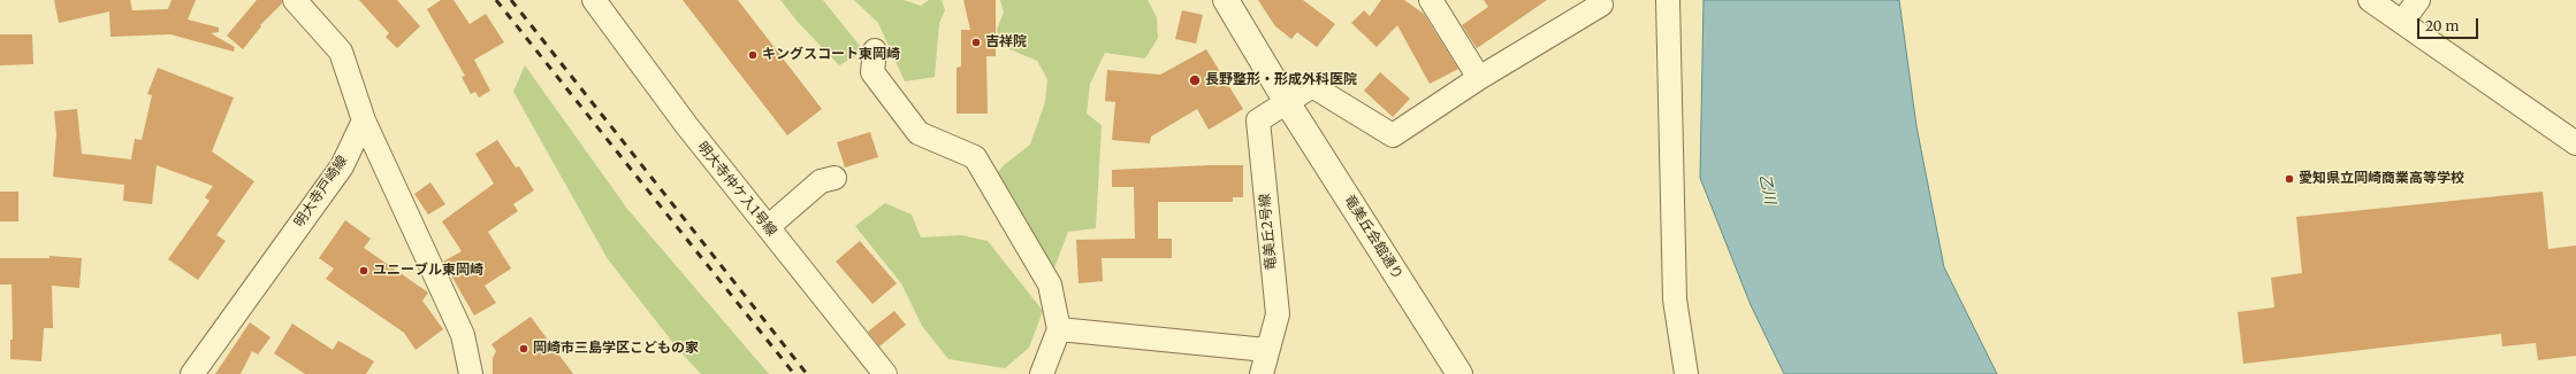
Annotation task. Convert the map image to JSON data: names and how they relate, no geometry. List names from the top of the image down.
{
  "streets": {
    "street": [
      "明大寺仲ケ入1号線",
      "明大寺戸崎線",
      "竜美丘2号線",
      "竜美丘会館通り"
    ]
  },
  "crossings": [
    ["竜美丘2号線", "竜美丘会館通り"]
  ],
  "water": ["乙川"],
  "places": [
    "吉祥院",
    "キングスコート東岡崎",
    "長野整形・形成外科医院",
    "愛知県立岡崎商業高等学校",
    "ユニーブル東岡崎",
    "岡崎市三島学区こどもの家"
  ],
  "scale_bar": "20 m"
}
